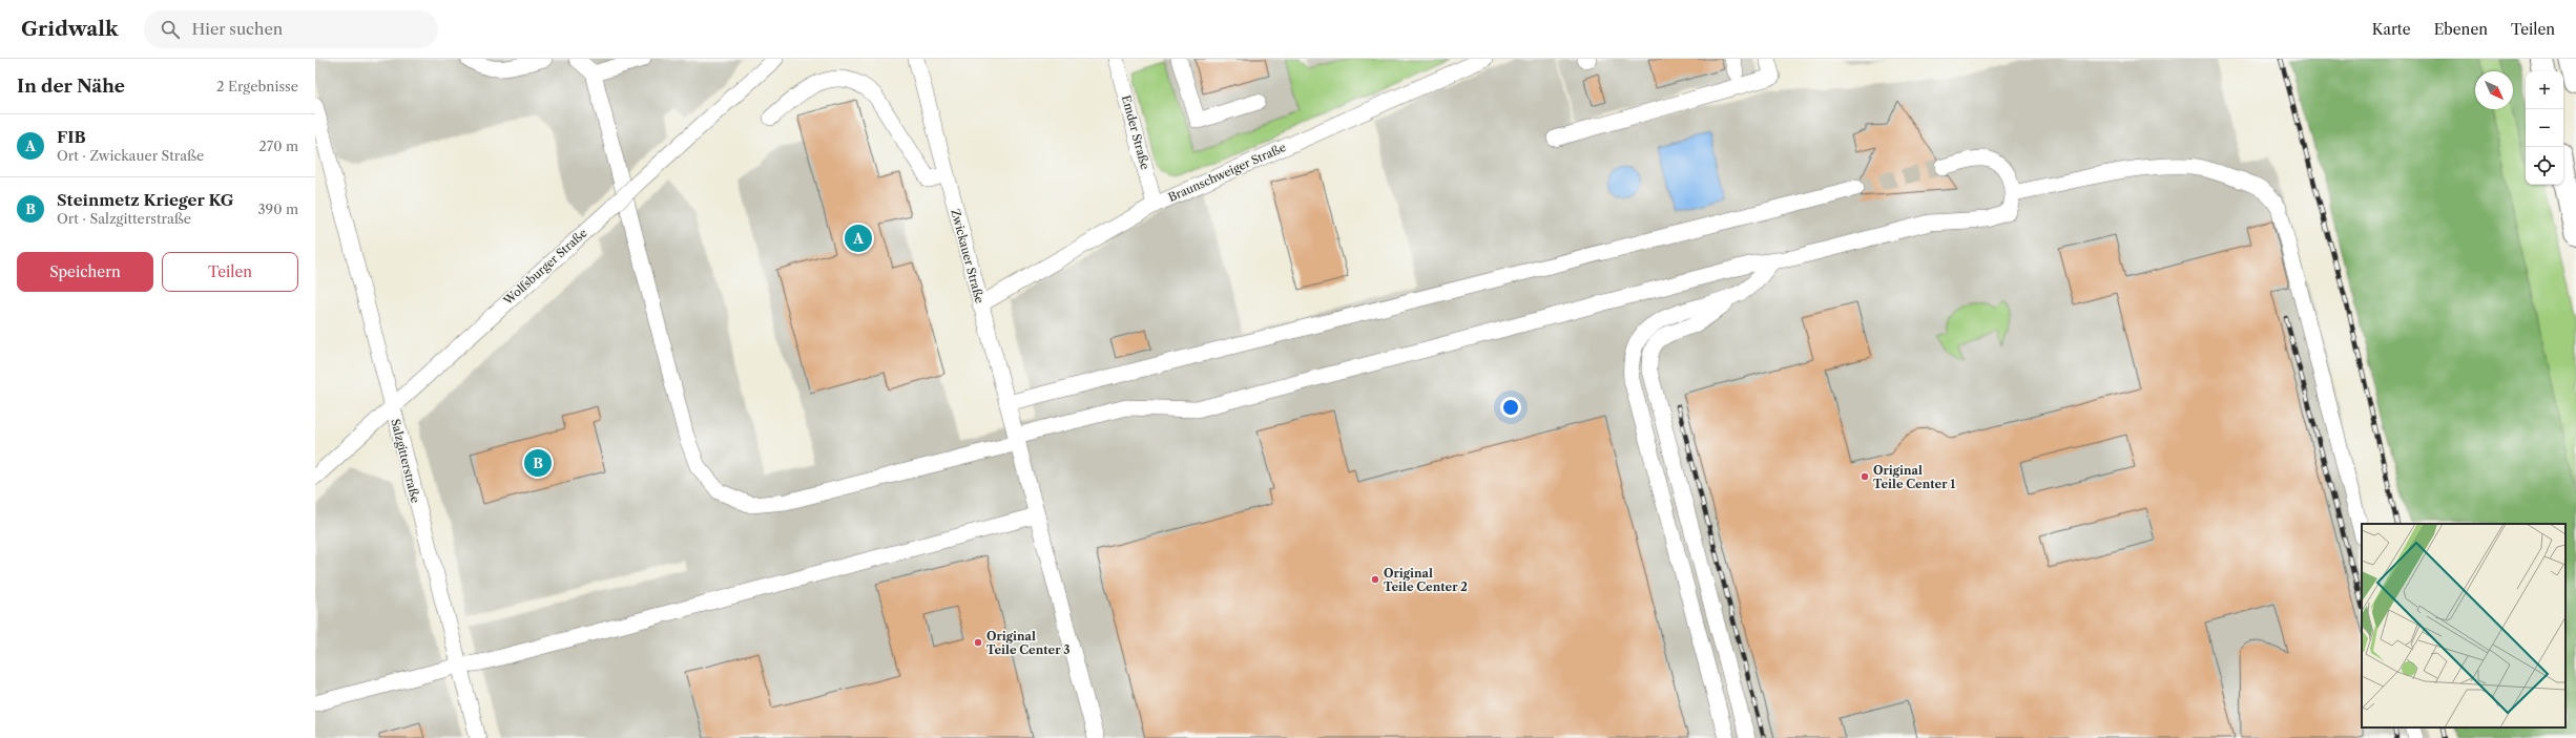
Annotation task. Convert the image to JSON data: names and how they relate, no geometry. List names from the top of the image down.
{
  "streets": {
    "street": [
      "Emder Straße",
      "Braunschweiger Straße",
      "Zwickauer Straße",
      "Wolfsburger Straße",
      "Salzgitterstraße"
    ]
  },
  "crossings": [
    ["Emder Straße", "Braunschweiger Straße"],
    ["Braunschweiger Straße", "Zwickauer Straße"],
    ["Wolfsburger Straße", "Salzgitterstraße"]
  ],
  "places": ["Original Teile Center 1", "Original Teile Center 2", "Original Teile Center 3"],
  "north": "bottom right",
  "page": {
    "header": "Gridwalk",
    "search": "Hier suchen",
    "nav": ["Karte", "Ebenen", "Teilen"],
    "heading": ["In der Nähe", "2 Ergebnisse"],
    "map_buttons": ["+", "−"],
    "list": [
      {
        "mark": "A",
        "name": "FIB",
        "note": "Ort · Zwickauer Straße",
        "value": "270 m"
      },
      {
        "mark": "B",
        "name": "Steinmetz Krieger KG",
        "note": "Ort · Salzgitterstraße",
        "value": "390 m"
      }
    ],
    "pins": ["A", "B"],
    "buttons": ["Speichern", "Teilen"]
  }
}
